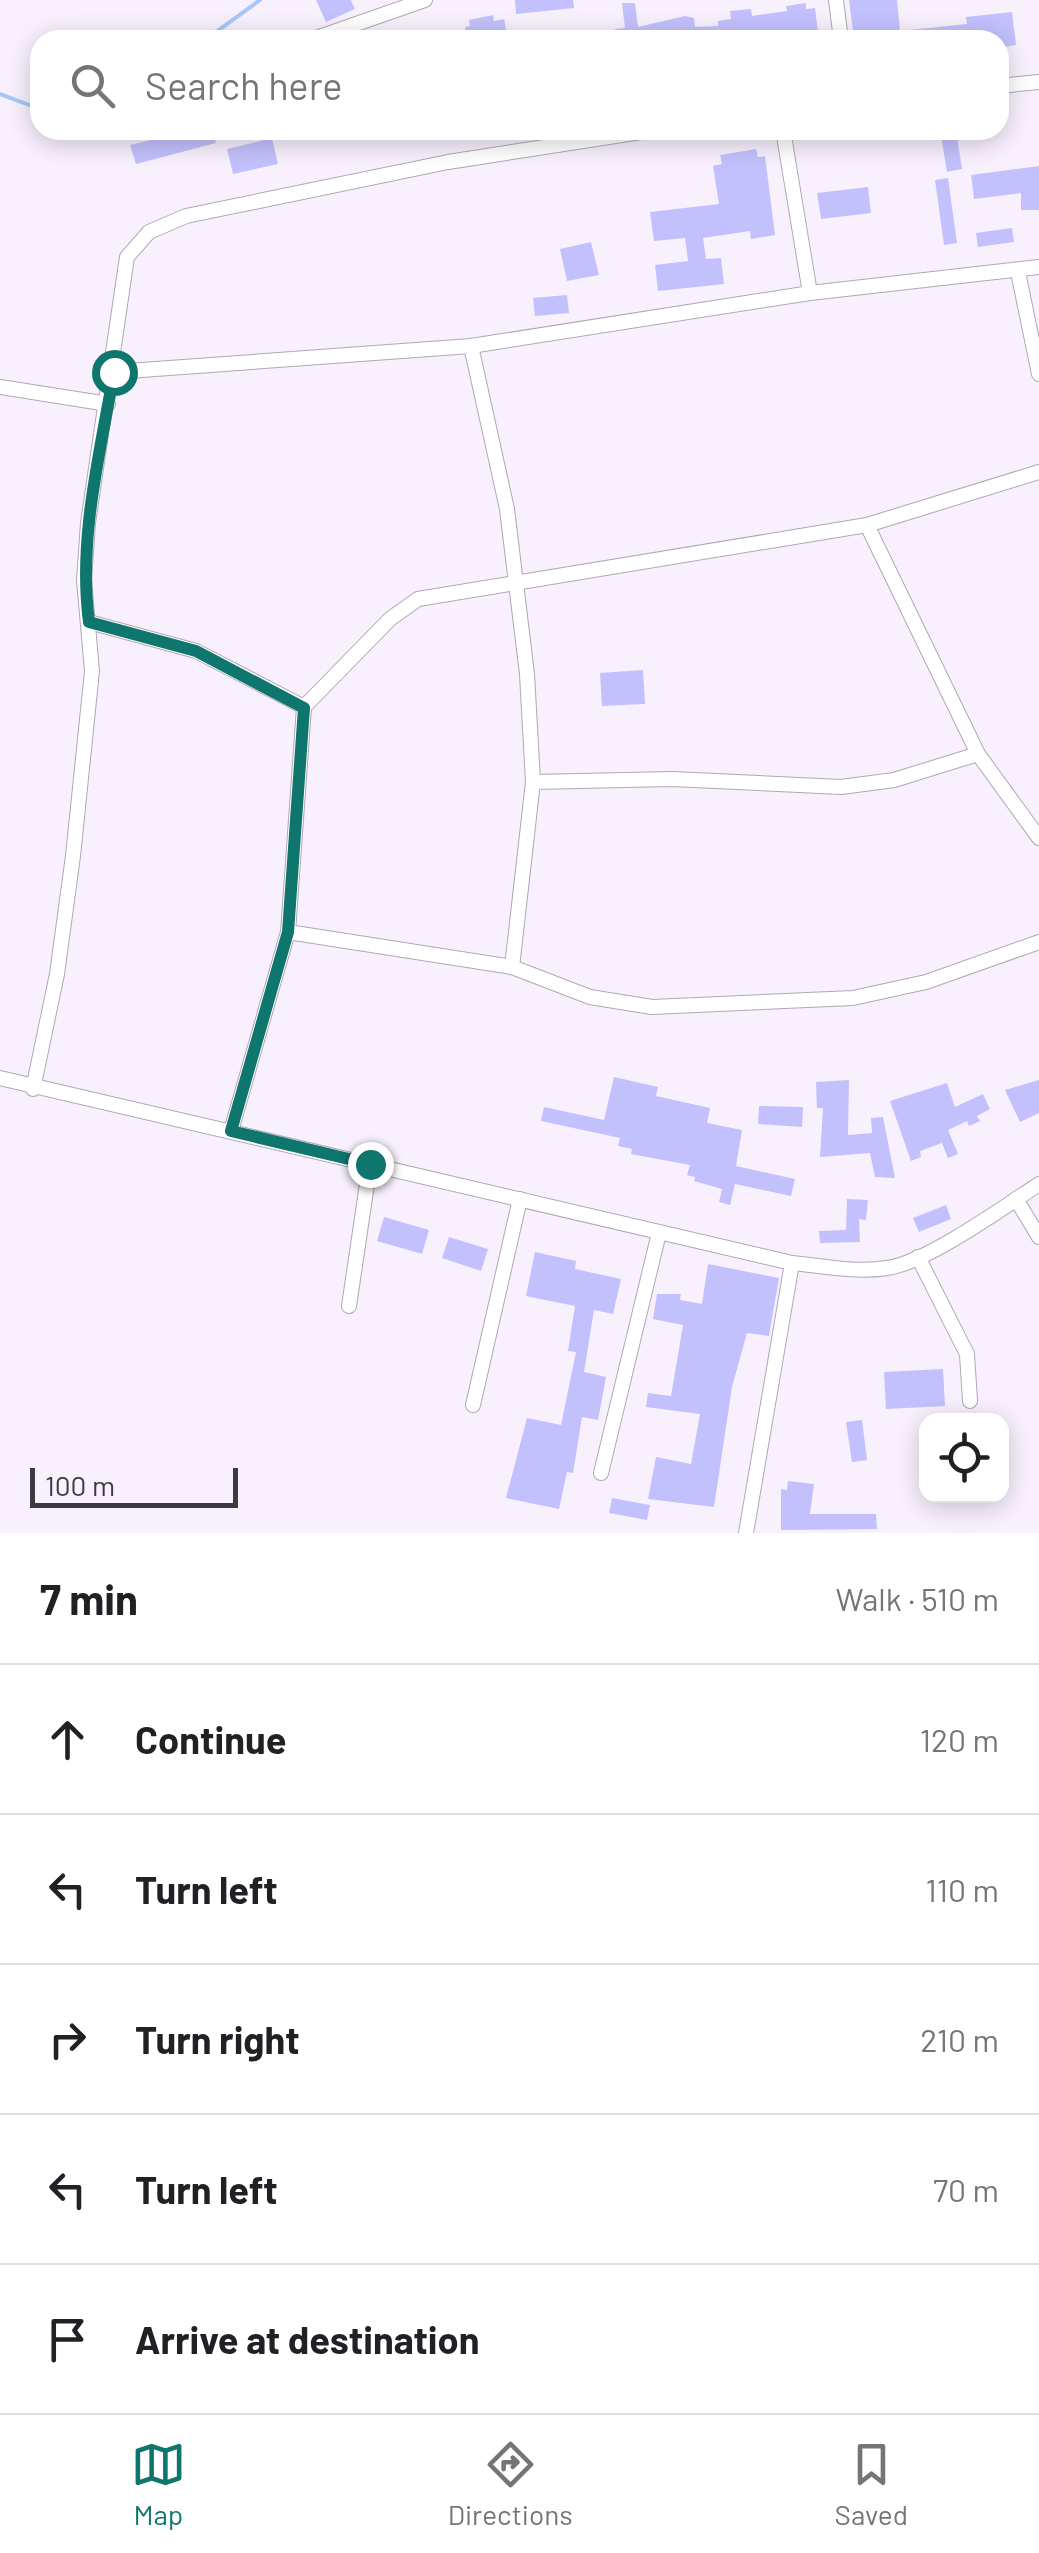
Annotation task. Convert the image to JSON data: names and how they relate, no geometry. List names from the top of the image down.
{
  "scale_bar": "100 m",
  "page": {
    "search": "Search here",
    "scale": "100 m",
    "heading": ["7 min", "Walk · 510 m"],
    "list": [
      ["Continue", "120 m"],
      ["Turn left", "110 m"],
      ["Turn right", "210 m"],
      ["Turn left", "70 m"],
      "Arrive at destination"
    ],
    "nav": ["Map", "Directions", "Saved"]
  }
}
